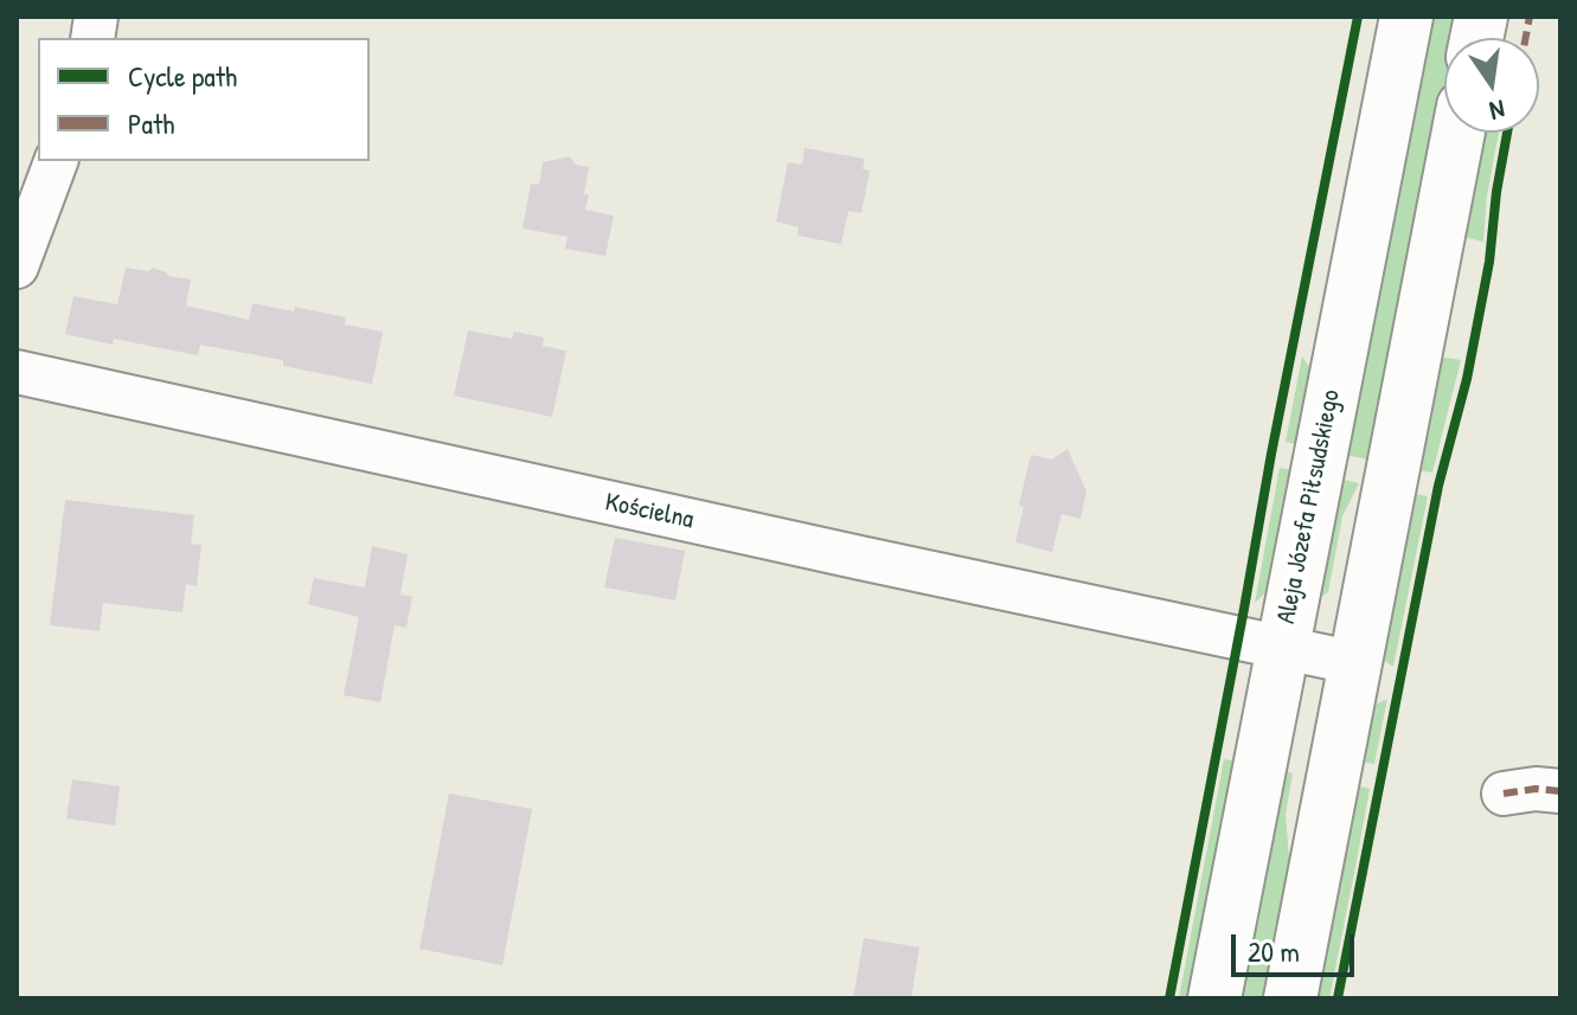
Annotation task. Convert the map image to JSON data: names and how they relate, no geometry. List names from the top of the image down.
{
  "streets": {
    "street": ["Aleja Józefa Piłsudskiego", "Kościelna"]
  },
  "crossings": [
    ["Aleja Józefa Piłsudskiego", "Kościelna"]
  ],
  "legend": ["Cycle path", "Path"],
  "scale_bar": "20 m",
  "north": "bottom"
}
